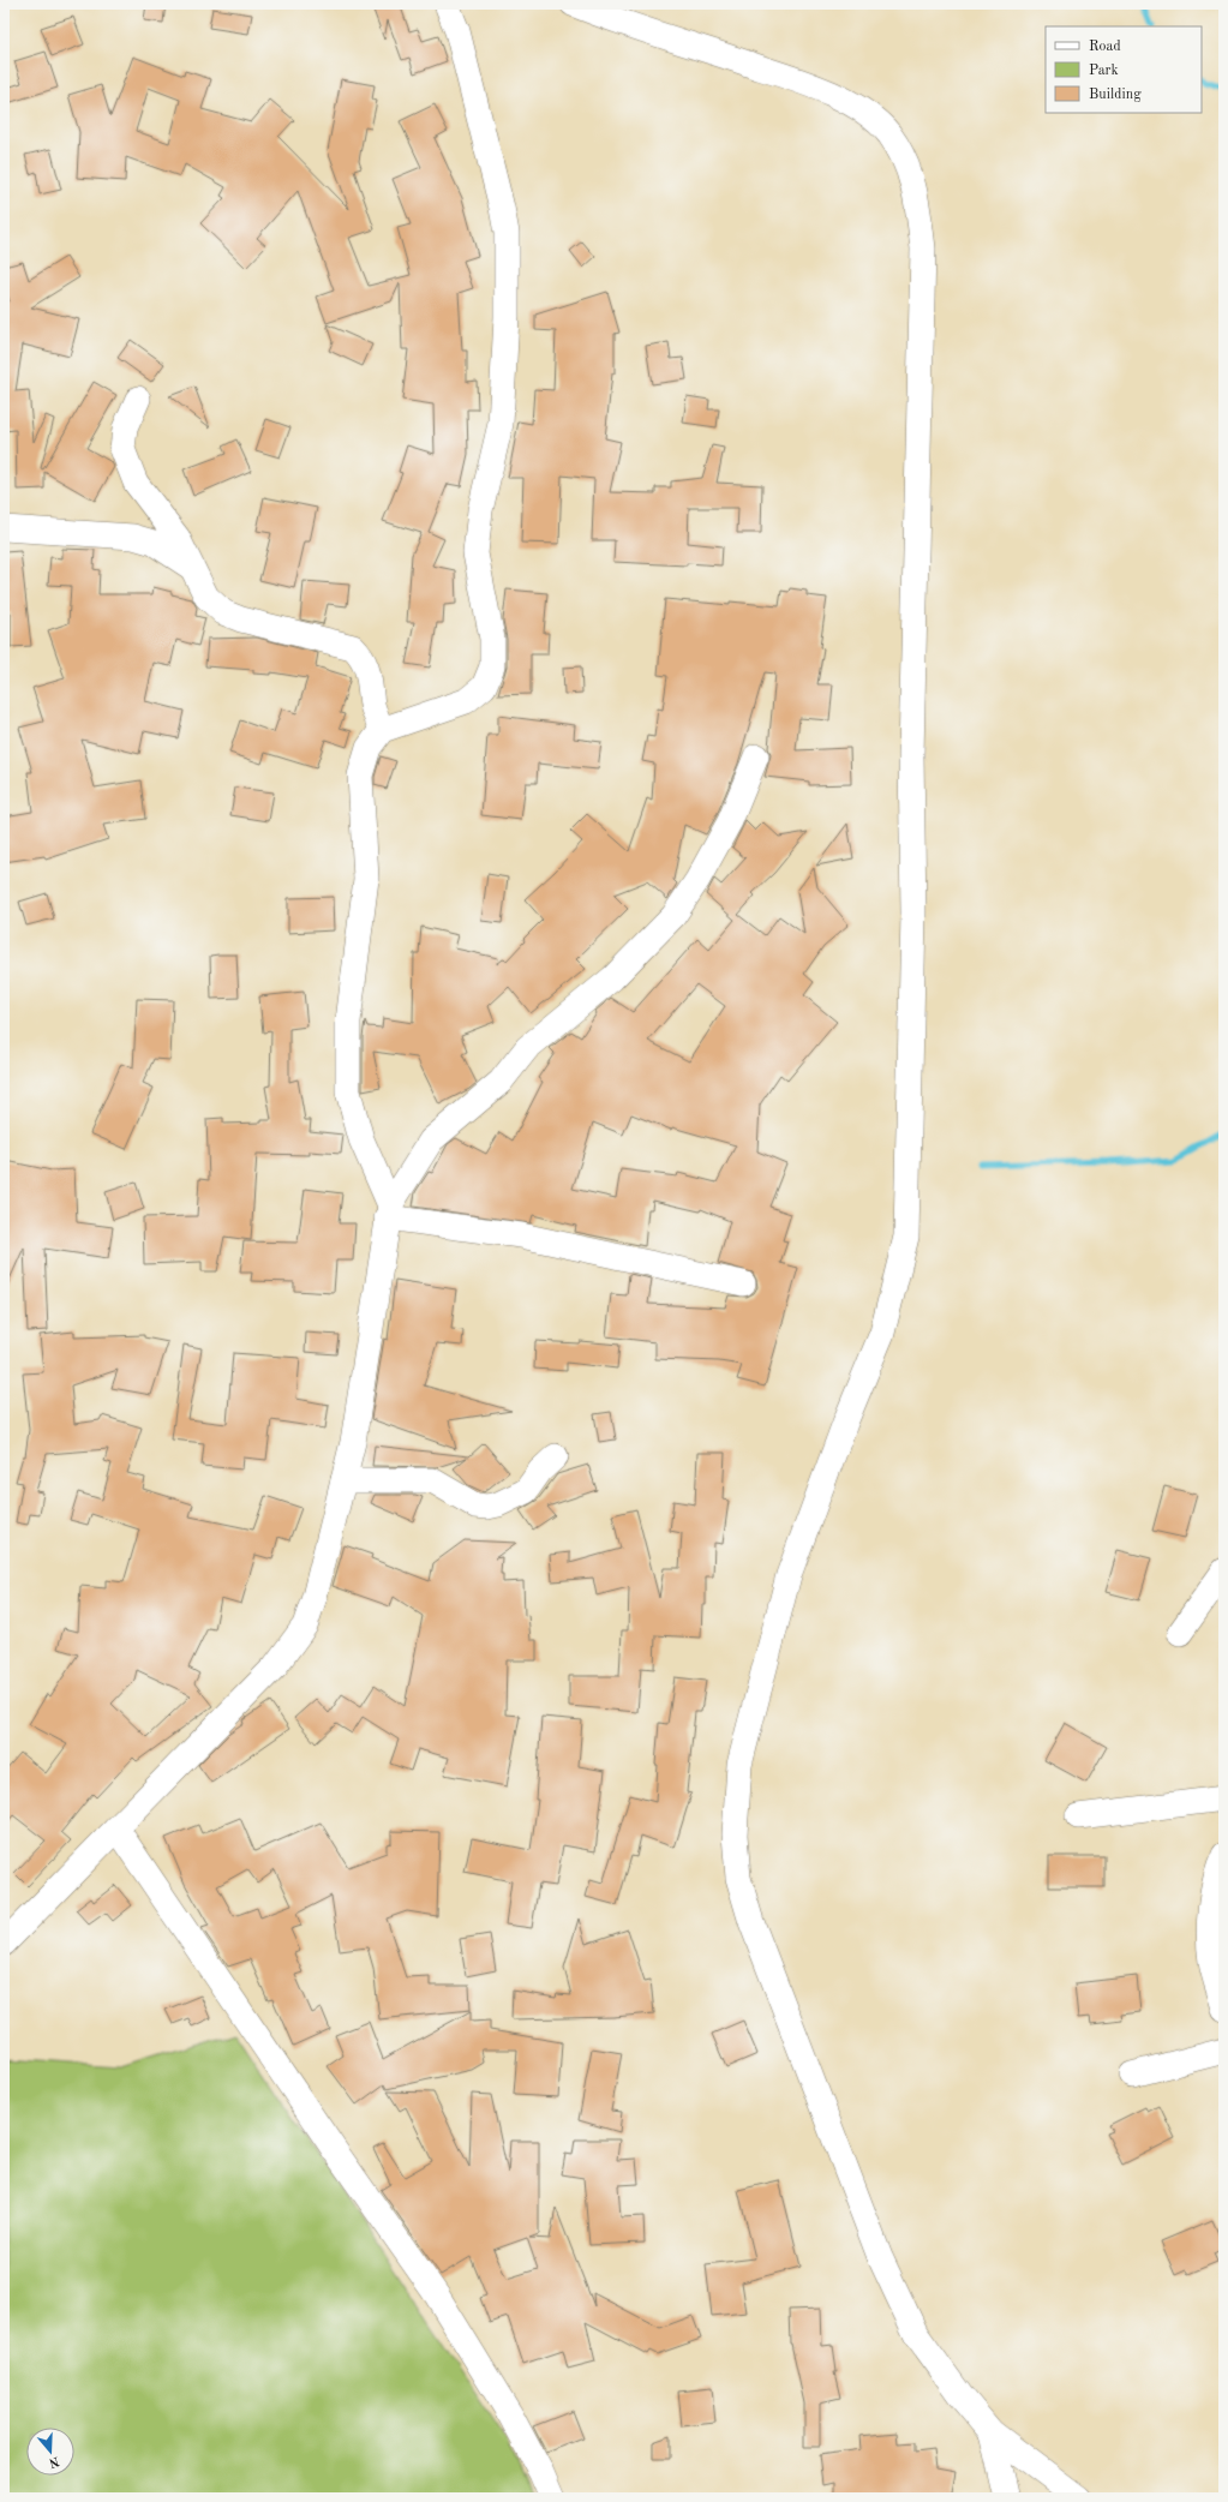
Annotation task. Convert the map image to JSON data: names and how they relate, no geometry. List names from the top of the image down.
{
  "legend": ["Road", "Park", "Building"],
  "north": "bottom"
}
